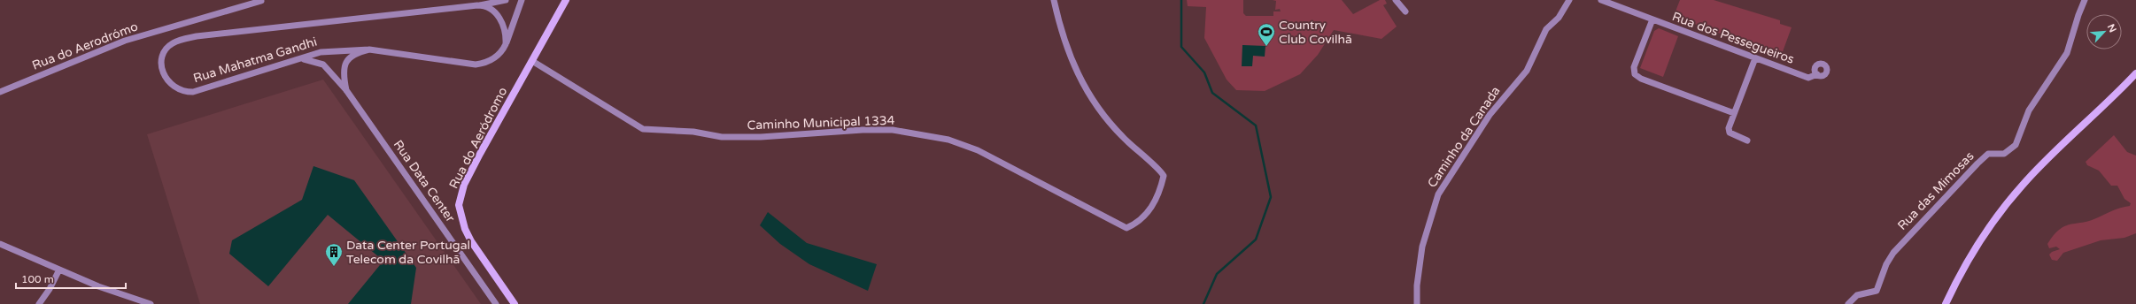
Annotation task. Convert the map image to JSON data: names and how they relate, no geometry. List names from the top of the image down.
{
  "streets": {
    "main road": ["Rua do Aeródromo"],
    "street": [
      "Rua dos Pessegueiros",
      "Rua do Aerodrómo",
      "Rua Mahatma Gandhi",
      "Caminho Municipal 1334",
      "Caminho da Canada",
      "Rua Data Center",
      "Rua das Mimosas"
    ]
  },
  "crossings": [
    ["Rua Mahatma Gandhi", "Rua Data Center"],
    ["Caminho Municipal 1334", "Rua do Aeródromo"]
  ],
  "places": {
    "sports": ["Country Club Covilhã"],
    "building": ["Data Center Portugal Telecom da Covilhã"]
  },
  "scale_bar": "100 m",
  "north": "top right"
}
